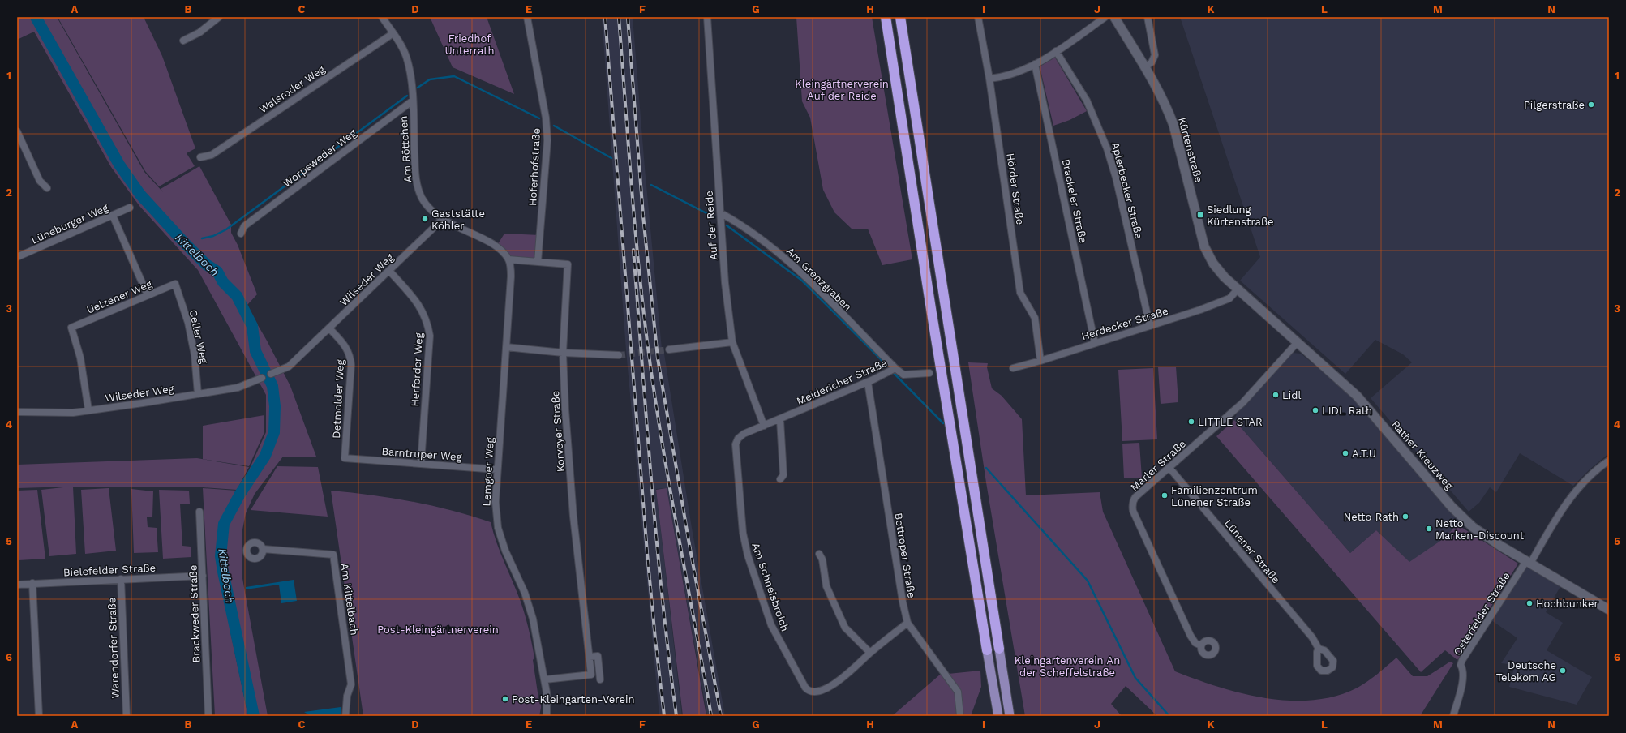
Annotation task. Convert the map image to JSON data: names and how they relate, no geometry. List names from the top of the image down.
{
  "streets": {
    "main road": ["Kürtenstraße", "Rather Kreuzweg"],
    "street": [
      "Walsroder Weg",
      "Am Röttchen",
      "Worpsweder Weg",
      "Hoferhofstraße",
      "Hörder Straße",
      "Aplerbecker Straße",
      "Brackeler Straße",
      "Lüneburger Weg",
      "Auf der Reide",
      "Am Grenzgraben",
      "Wilseder Weg",
      "Uelzener Weg",
      "Herdecker Straße",
      "Celler Weg",
      "Herforder Weg",
      "Meidericher Straße",
      "Detmolder Weg",
      "Korveyer Straße",
      "Barntruper Weg",
      "Marler Straße",
      "Lemgoer Weg",
      "Lünener Straße",
      "Bottroper Straße",
      "Bielefelder Straße",
      "Am Schneisbroich",
      "Am Kittelbach",
      "Brackweder Straße",
      "Osterfelder Straße",
      "Warendorfer Straße"
    ]
  },
  "crossings": [
    ["Walsroder Weg", "Am Röttchen"],
    ["Am Röttchen", "Worpsweder Weg"],
    ["Am Röttchen", "Wilseder Weg"],
    ["Am Röttchen", "Korveyer Straße"],
    ["Am Röttchen", "Lemgoer Weg"],
    ["Kürtenstraße", "Herdecker Straße"],
    ["Kürtenstraße", "Rather Kreuzweg"],
    ["Hoferhofstraße", "Korveyer Straße"],
    ["Hörder Straße", "Herdecker Straße"],
    ["Aplerbecker Straße", "Herdecker Straße"],
    ["Brackeler Straße", "Herdecker Straße"],
    ["Auf der Reide", "Am Grenzgraben"],
    ["Auf der Reide", "Meidericher Straße"],
    ["Auf der Reide", "Am Schneisbroich"],
    ["Am Grenzgraben", "Meidericher Straße"],
    ["Wilseder Weg", "Uelzener Weg"],
    ["Wilseder Weg", "Celler Weg"],
    ["Wilseder Weg", "Herforder Weg"],
    ["Wilseder Weg", "Detmolder Weg"],
    ["Uelzener Weg", "Celler Weg"],
    ["Herdecker Straße", "Rather Kreuzweg"],
    ["Herforder Weg", "Barntruper Weg"],
    ["Meidericher Straße", "Bottroper Straße"],
    ["Meidericher Straße", "Am Schneisbroich"],
    ["Detmolder Weg", "Barntruper Weg"],
    ["Korveyer Straße", "Lemgoer Weg"],
    ["Barntruper Weg", "Lemgoer Weg"],
    ["Rather Kreuzweg", "Marler Straße"],
    ["Rather Kreuzweg", "Osterfelder Straße"],
    ["Marler Straße", "Lünener Straße"],
    ["Bielefelder Straße", "Brackweder Straße"],
    ["Bielefelder Straße", "Warendorfer Straße"]
  ],
  "water": ["Kittelbach"],
  "parks": [
    "Friedhof Unterrath",
    "Kleingärtnerverein Auf der Reide",
    "Post-Kleingärtnerverein",
    "Kleingartenverein An der Scheffelstraße"
  ],
  "places": {
    "other": [
      "Pilgerstraße",
      "Gaststätte Köhler",
      "Lidl",
      "LIDL Rath",
      "LITTLE STAR",
      "A.T.U",
      "Familienzentrum Lünener Straße",
      "Netto Rath",
      "Netto Marken-Discount",
      "Hochbunker",
      "Deutsche Telekom AG",
      "Post-Kleingarten-Verein"
    ],
    "transit": ["Siedlung Kürtenstraße"]
  },
  "grid": {
    "columns": [
      "A",
      "B",
      "C",
      "D",
      "E",
      "F",
      "G",
      "H",
      "I",
      "J",
      "K",
      "L",
      "M",
      "N"
    ],
    "rows": [
      "1",
      "2",
      "3",
      "4",
      "5",
      "6"
    ]
  }
}
